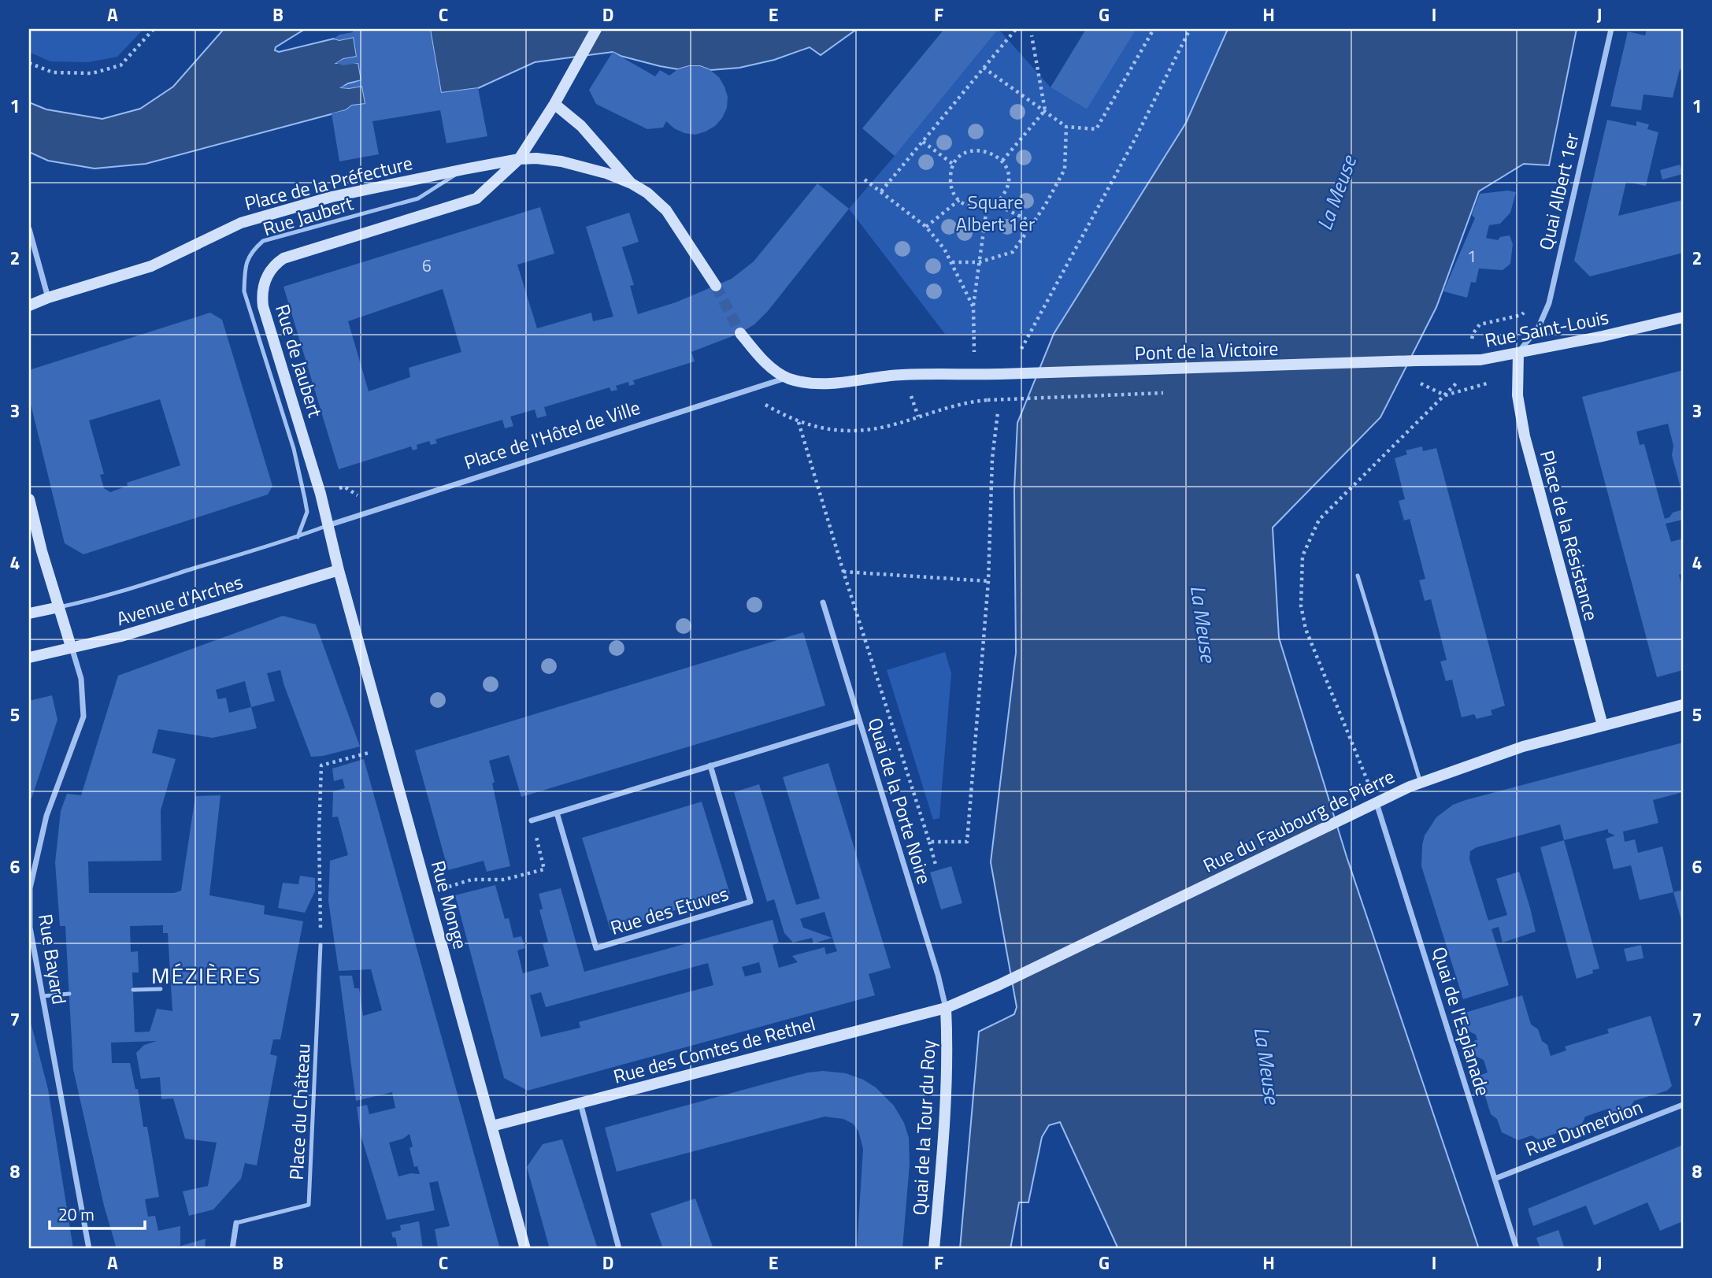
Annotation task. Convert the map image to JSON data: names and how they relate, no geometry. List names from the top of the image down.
{
  "streets": {
    "main road": [
      "Place de la Préfecture",
      "Rue Saint-Louis",
      "Pont de la Victoire",
      "Rue de Jaubert",
      "Place de l'Hôtel de Ville",
      "Place de la Résistance",
      "Avenue d'Arches",
      "Rue du Faubourg de Pierre",
      "Rue Monge",
      "Rue des Comtes de Rethel",
      "Quai de la Tour du Roy"
    ],
    "street": [
      "Quai Albert 1er",
      "Quai de la Porte Noire",
      "Rue des Etuves",
      "Rue Bayard",
      "Quai de l'Esplanade",
      "Rue Dumerbion"
    ],
    "lane": ["Rue Jaubert", "Place du Château"]
  },
  "crossings": [
    ["Place de la Préfecture", "Rue Jaubert"],
    ["Place de la Préfecture", "Rue de Jaubert"],
    ["Quai Albert 1er", "Rue Saint-Louis"],
    ["Quai Albert 1er", "Place de la Résistance"],
    ["Rue Jaubert", "Avenue d'Arches"],
    ["Rue Saint-Louis", "Pont de la Victoire"],
    ["Rue Saint-Louis", "Place de la Résistance"],
    ["Pont de la Victoire", "Place de l'Hôtel de Ville"],
    ["Rue de Jaubert", "Place de l'Hôtel de Ville"],
    ["Rue de Jaubert", "Avenue d'Arches"],
    ["Rue de Jaubert", "Rue Monge"],
    ["Place de l'Hôtel de Ville", "Avenue d'Arches"],
    ["Place de la Résistance", "Rue du Faubourg de Pierre"],
    ["Avenue d'Arches", "Rue Monge"],
    ["Avenue d'Arches", "Rue Bayard"],
    ["Quai de la Porte Noire", "Rue du Faubourg de Pierre"],
    ["Quai de la Porte Noire", "Rue des Comtes de Rethel"],
    ["Quai de la Porte Noire", "Quai de la Tour du Roy"],
    ["Rue du Faubourg de Pierre", "Quai de l'Esplanade"],
    ["Rue du Faubourg de Pierre", "Rue des Comtes de Rethel"],
    ["Rue du Faubourg de Pierre", "Quai de la Tour du Roy"],
    ["Rue Monge", "Rue des Comtes de Rethel"],
    ["Quai de l'Esplanade", "Rue Dumerbion"],
    ["Rue des Comtes de Rethel", "Quai de la Tour du Roy"]
  ],
  "districts": ["MÉZIÈRES"],
  "water": ["La Meuse"],
  "parks": ["Square Albert 1er"],
  "house_numbers": ["1", "6"],
  "scale_bar": "20 m",
  "grid": {
    "columns": [
      "A",
      "B",
      "C",
      "D",
      "E",
      "F",
      "G",
      "H",
      "I",
      "J"
    ],
    "rows": [
      "1",
      "2",
      "3",
      "4",
      "5",
      "6",
      "7",
      "8"
    ]
  }
}
